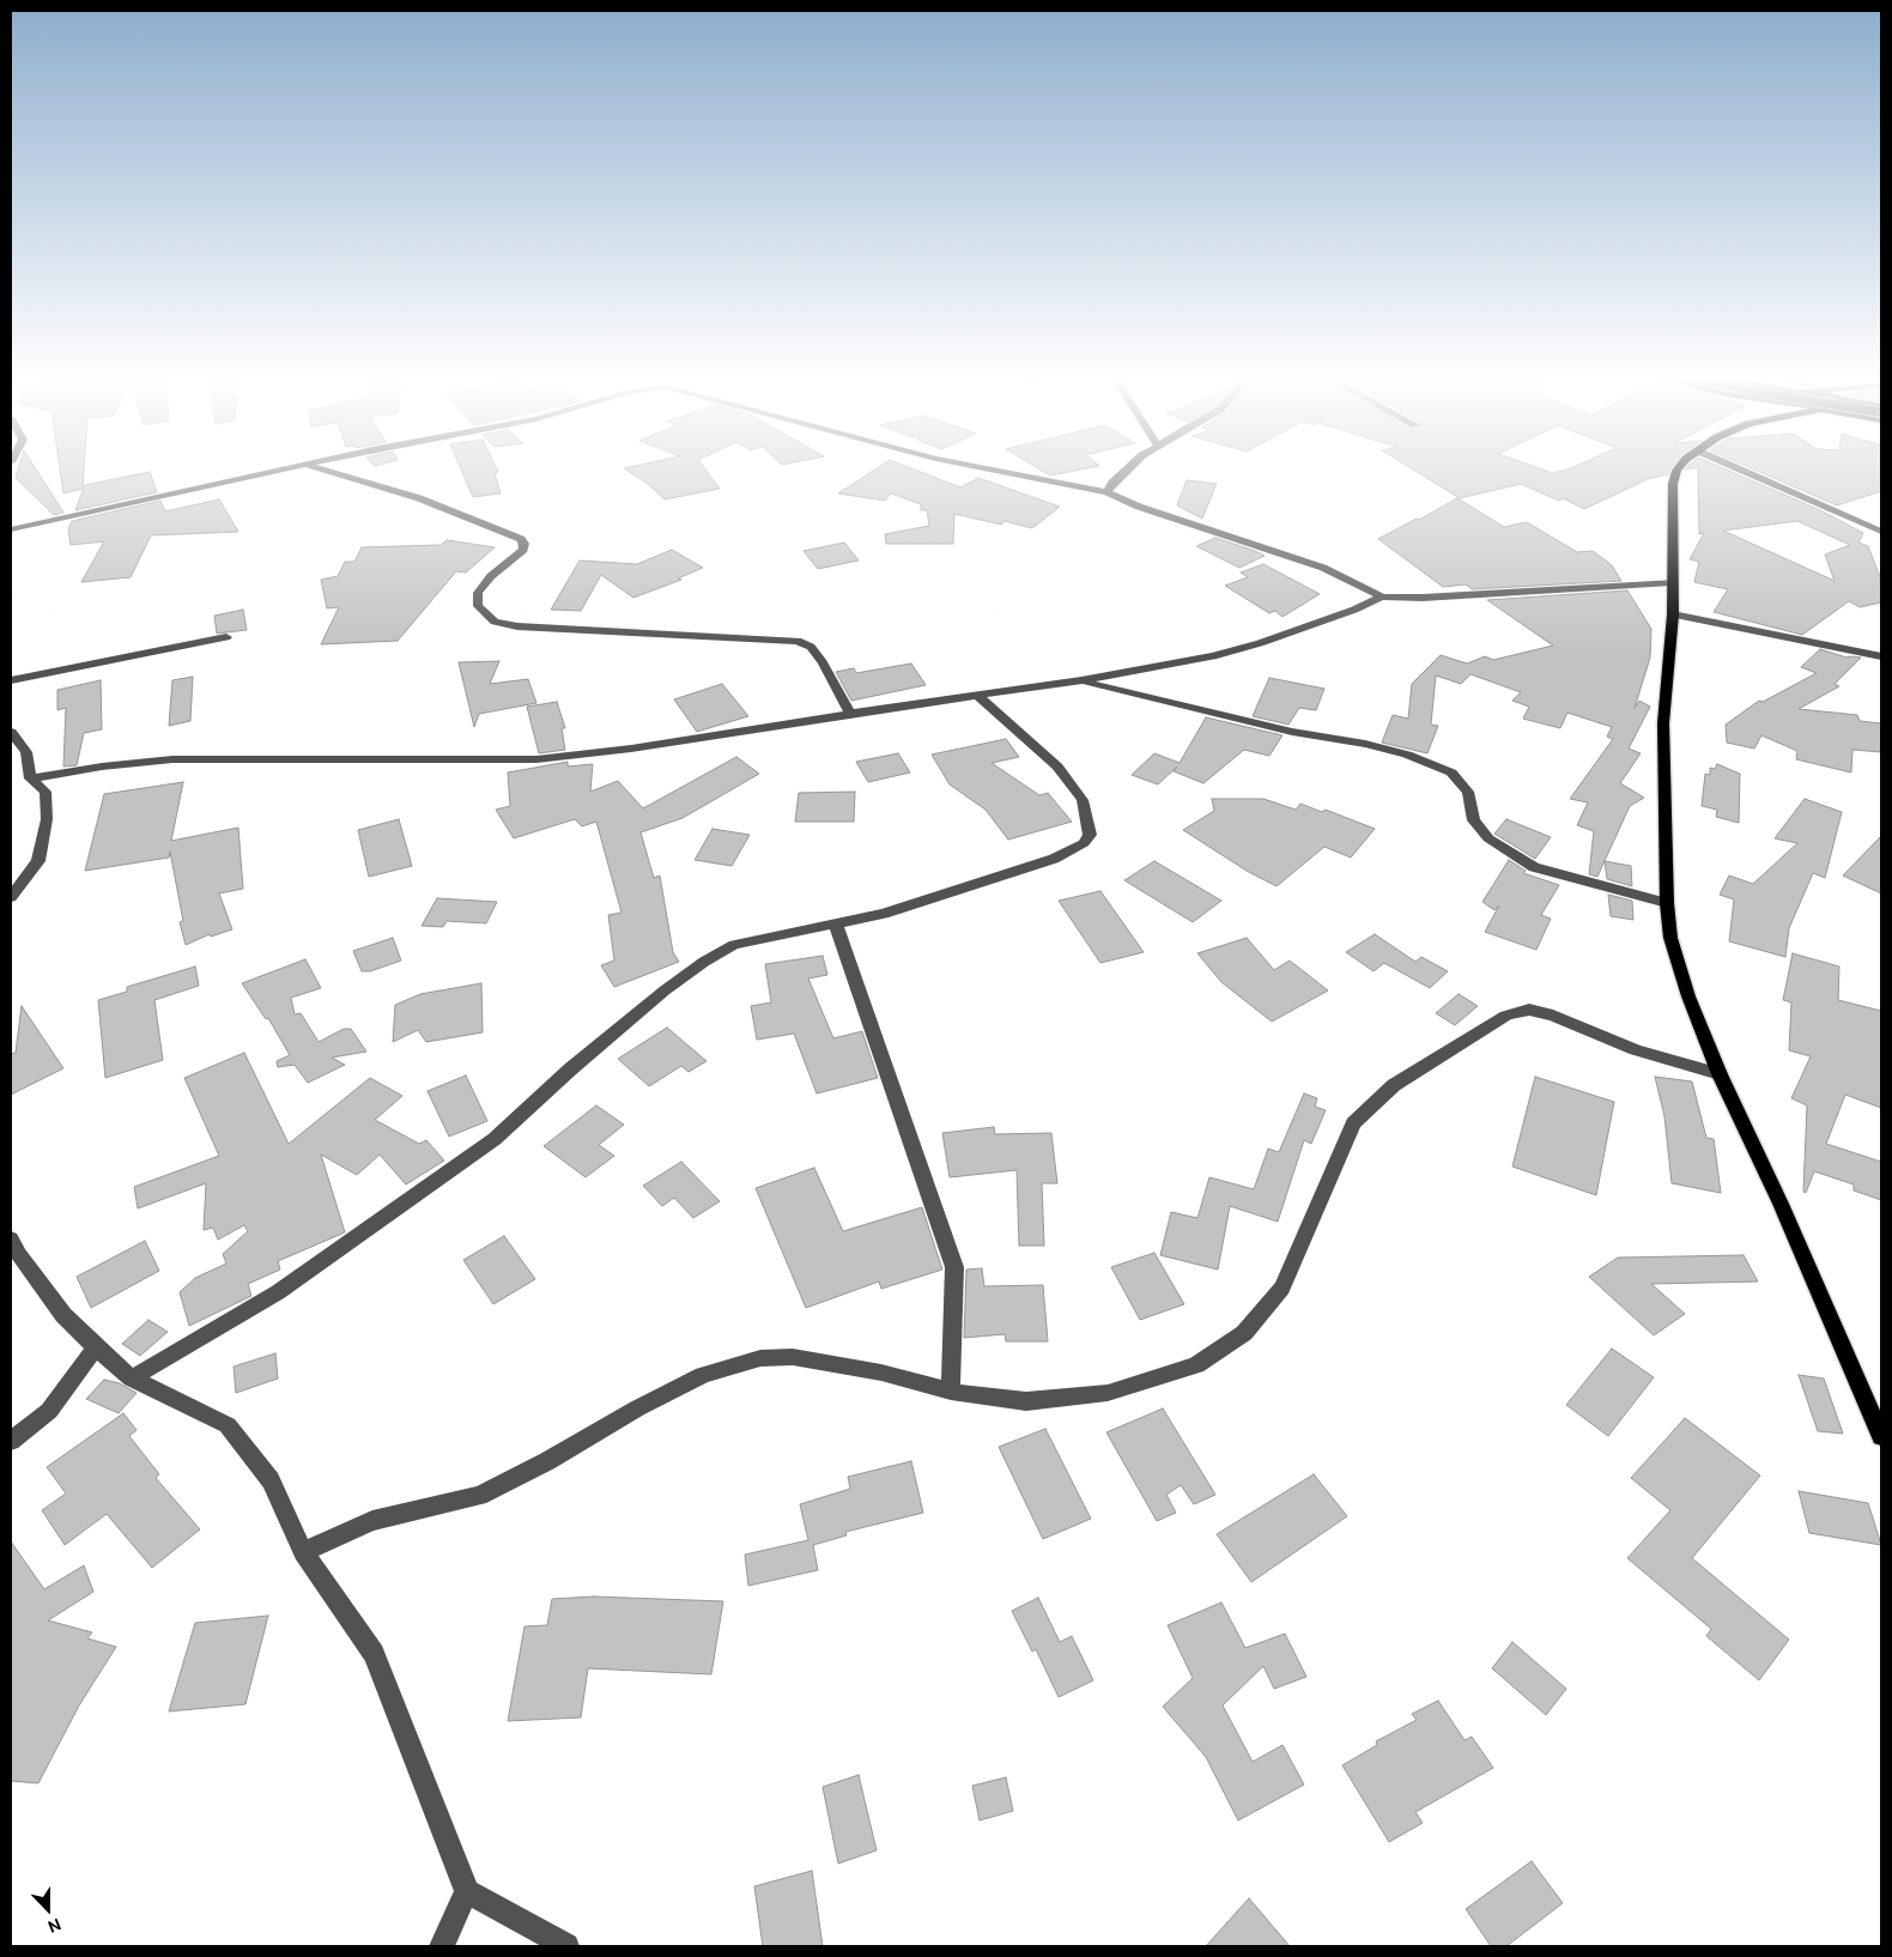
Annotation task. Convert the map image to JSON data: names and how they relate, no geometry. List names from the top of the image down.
{
  "north": "bottom"
}
